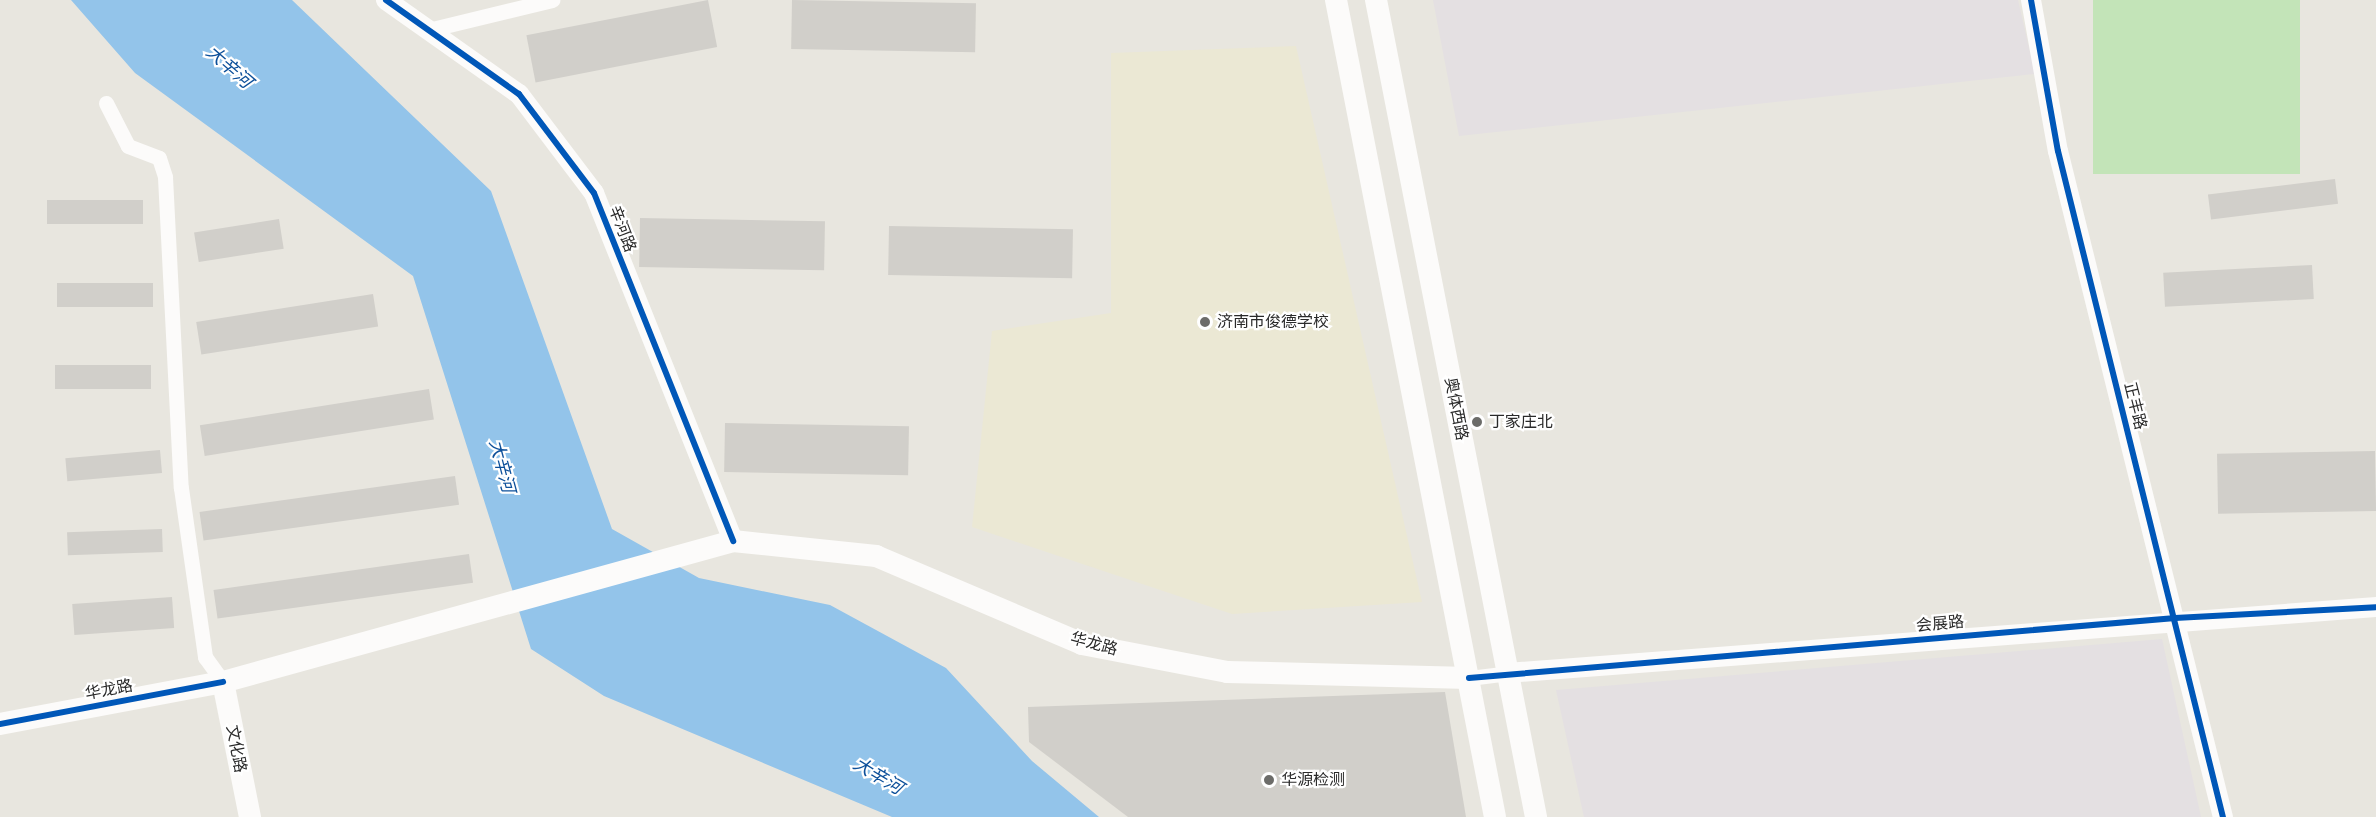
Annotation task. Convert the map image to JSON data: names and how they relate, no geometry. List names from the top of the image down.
{
  "streets": {
    "main road": ["奥体西路", "华龙路", "文化路"],
    "street": ["辛河路", "正丰路", "会展路"]
  },
  "crossings": [
    ["辛河路", "华龙路"],
    ["正丰路", "会展路"],
    ["奥体西路", "会展路"],
    ["华龙路", "文化路"]
  ],
  "water": ["大辛河"],
  "places": ["济南市俊德学校", "丁家庄北", "华源检测"]
}
